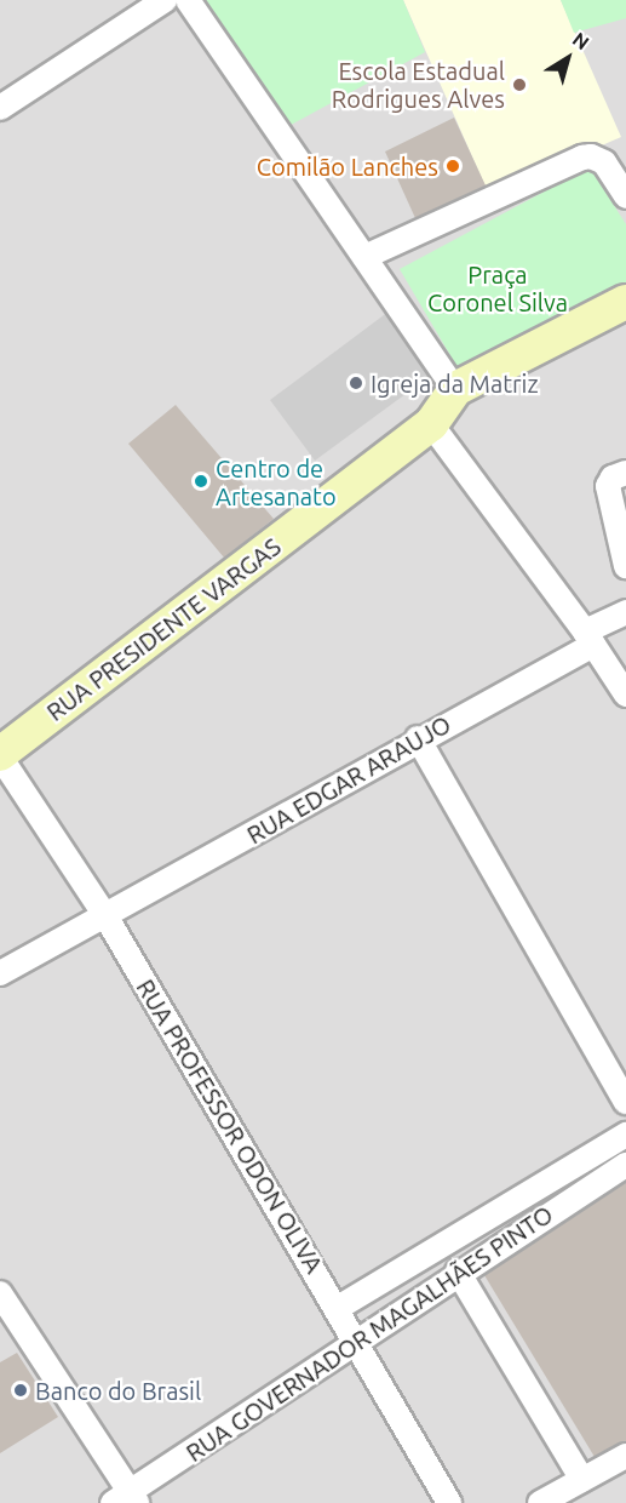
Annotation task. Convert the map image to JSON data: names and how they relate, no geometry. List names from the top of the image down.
{
  "streets": {
    "main road": ["RUA PRESIDENTE VARGAS"],
    "street": ["RUA EDGAR ARAUJO", "RUA PROFESSOR ODON OLIVA", "RUA GOVERNADOR MAGALHÃES PINTO"]
  },
  "crossings": [
    ["RUA PRESIDENTE VARGAS", "RUA PROFESSOR ODON OLIVA"],
    ["RUA EDGAR ARAUJO", "RUA PROFESSOR ODON OLIVA"],
    ["RUA PROFESSOR ODON OLIVA", "RUA GOVERNADOR MAGALHÃES PINTO"]
  ],
  "parks": ["Praça Coronel Silva"],
  "places": [
    "Escola Estadual Rodrigues Alves",
    "Comilão Lanches",
    "Igreja da Matriz",
    "Centro de Artesanato",
    "Banco do Brasil"
  ],
  "north": "top right"
}
